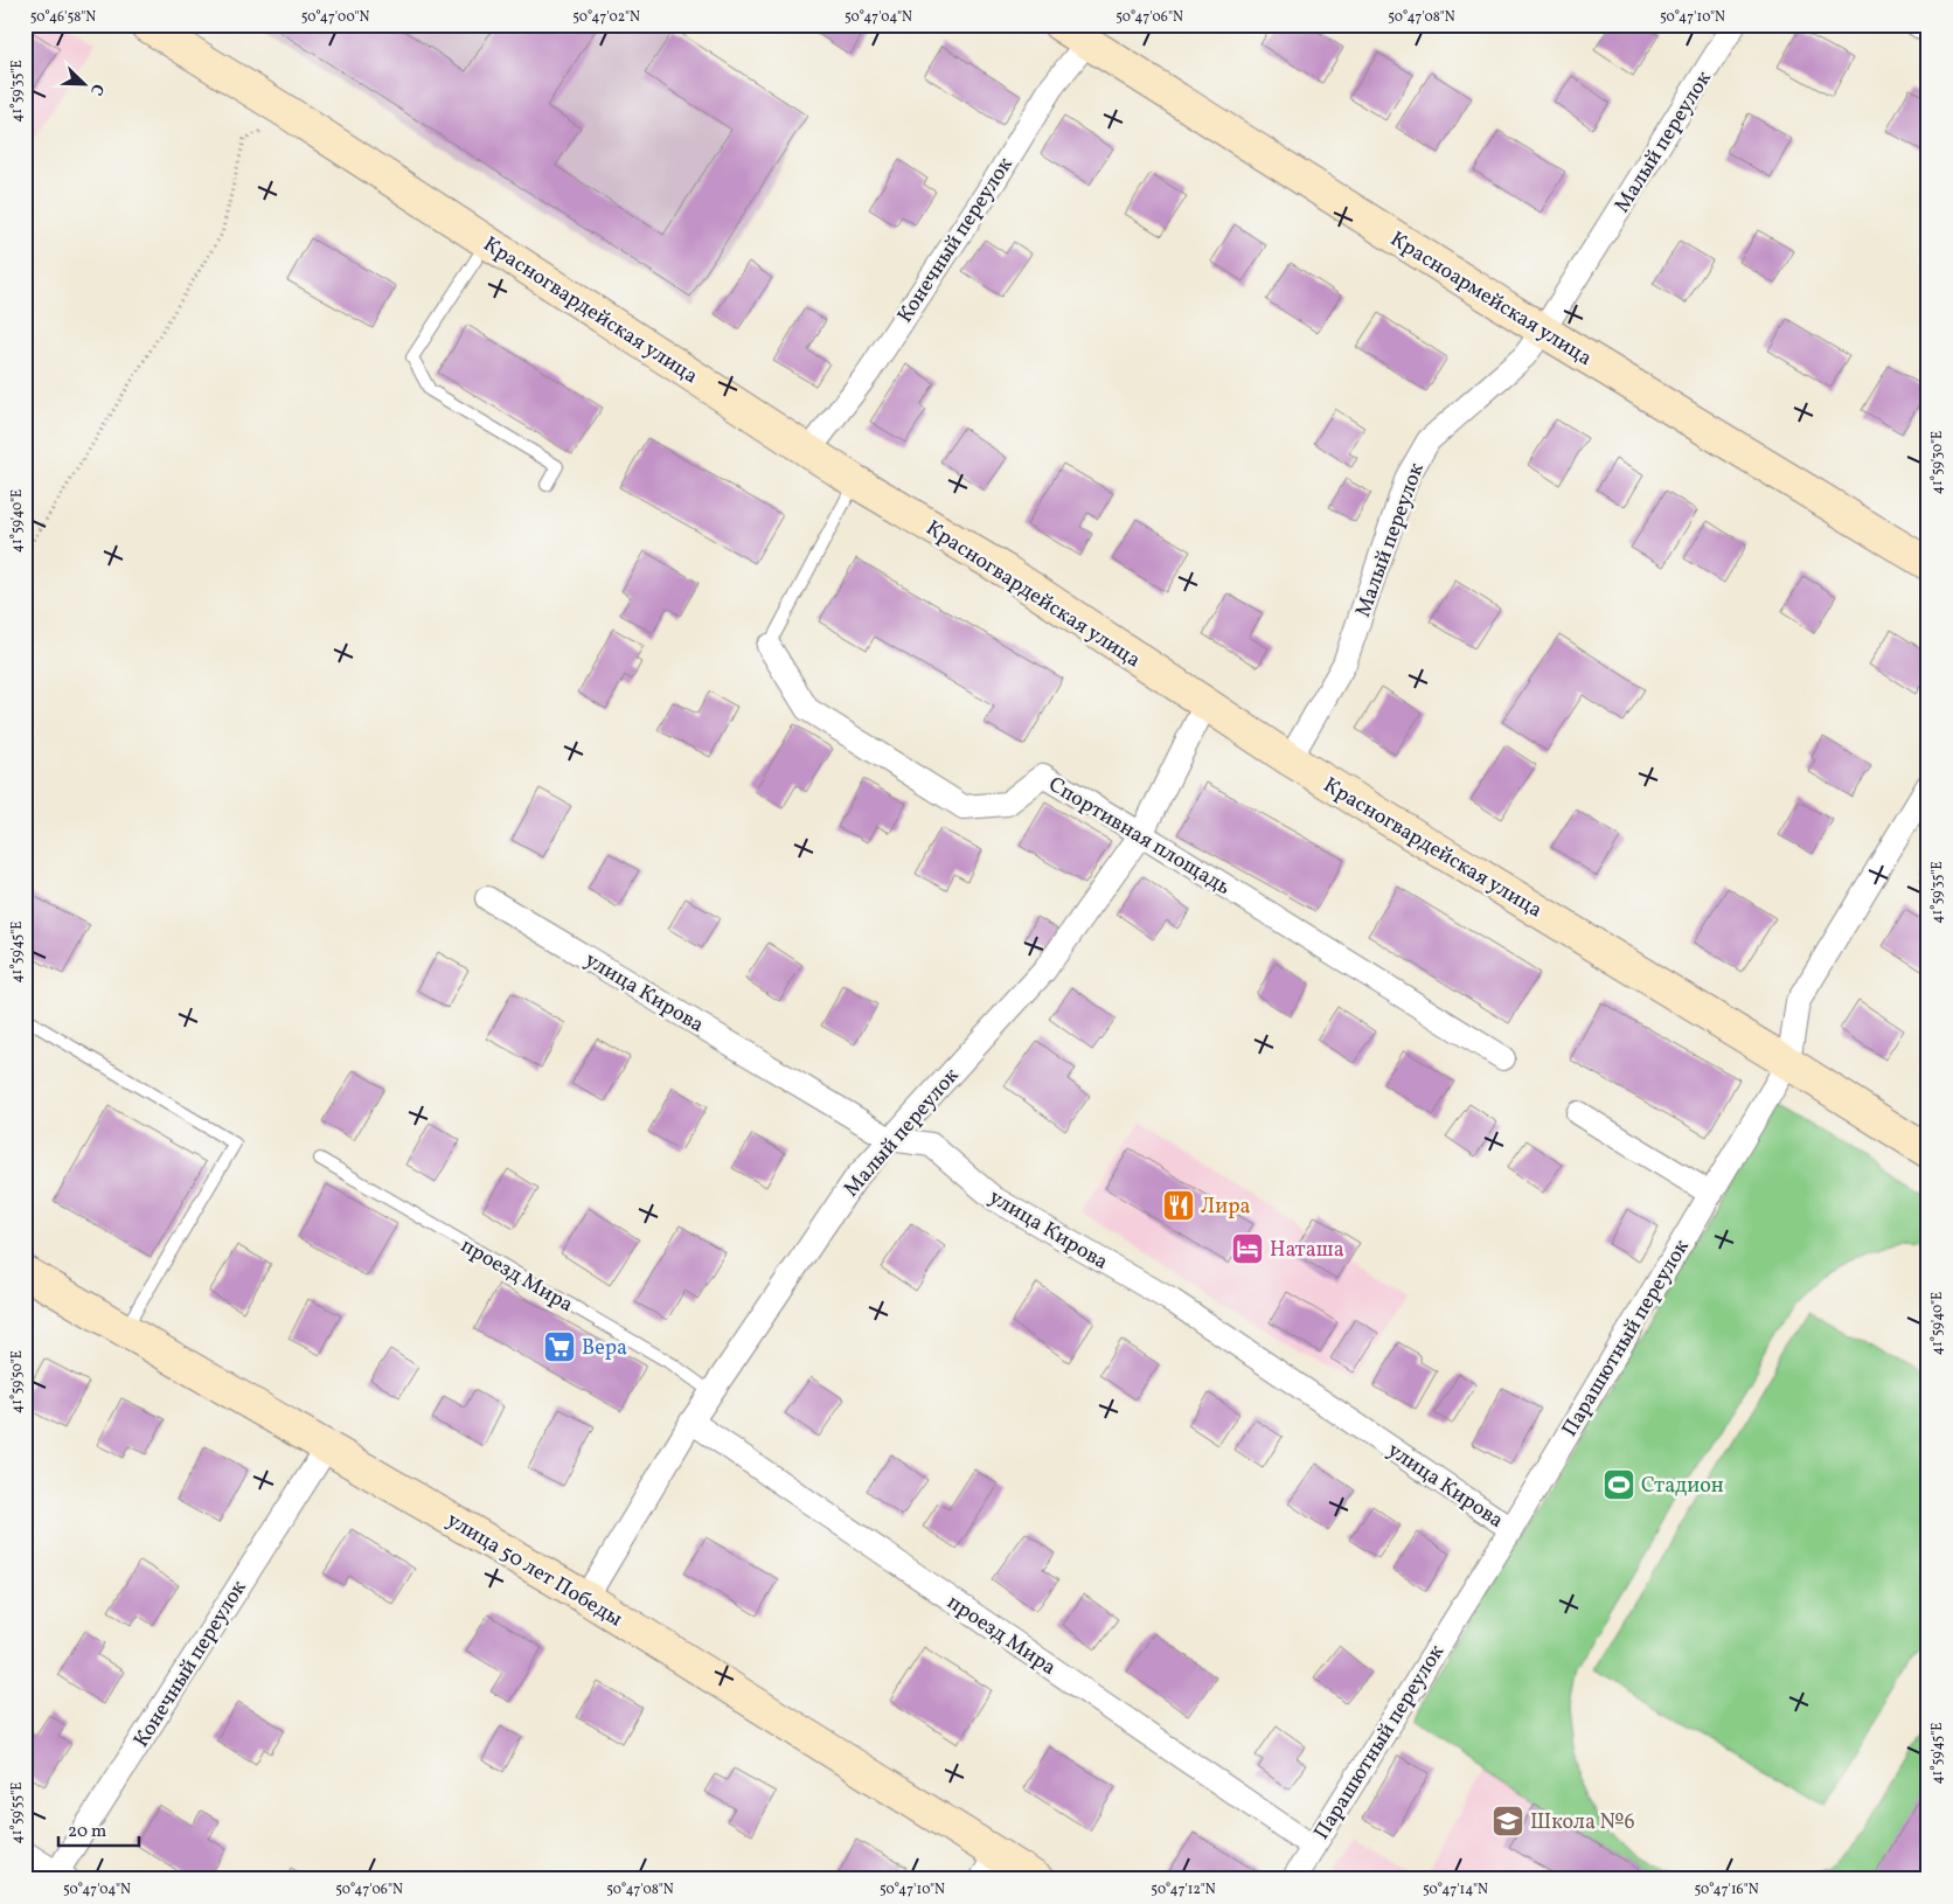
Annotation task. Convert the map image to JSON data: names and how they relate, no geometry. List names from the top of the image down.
{
  "streets": {
    "street": [
      "Малый переулок",
      "Конечный переулок",
      "Красноармейская улица",
      "Красногвардейская улица",
      "Спортивная площадь",
      "улица Кирова",
      "проезд Мира",
      "Парашютный переулок",
      "улица 50 лет Победы"
    ]
  },
  "crossings": [
    ["Малый переулок", "Красноармейская улица"],
    ["Малый переулок", "Красногвардейская улица"],
    ["Малый переулок", "Спортивная площадь"],
    ["Малый переулок", "улица Кирова"],
    ["Малый переулок", "проезд Мира"],
    ["Малый переулок", "улица 50 лет Победы"],
    ["Конечный переулок", "Красноармейская улица"],
    ["Конечный переулок", "Красногвардейская улица"],
    ["Конечный переулок", "улица 50 лет Победы"],
    ["Красногвардейская улица", "Парашютный переулок"],
    ["улица Кирова", "Парашютный переулок"],
    ["проезд Мира", "Парашютный переулок"]
  ],
  "places": {
    "restaurant": ["Лира"],
    "hotel": ["Наташа"],
    "supermarket": ["Вера"],
    "sports": ["Стадион"],
    "school or university": ["Школа №6"]
  },
  "scale_bar": "20 m",
  "north": "bottom right",
  "coordinates": [
    "50°46'58\"N",
    "50°47'00\"N",
    "50°47'02\"N",
    "50°47'04\"N",
    "50°47'06\"N",
    "50°47'08\"N",
    "50°47'10\"N",
    "41°59'35\"E",
    "41°59'30\"E",
    "41°59'40\"E",
    "41°59'45\"E",
    "41°59'50\"E",
    "41°59'55\"E",
    "50°47'12\"N",
    "50°47'14\"N",
    "50°47'16\"N"
  ]
}
